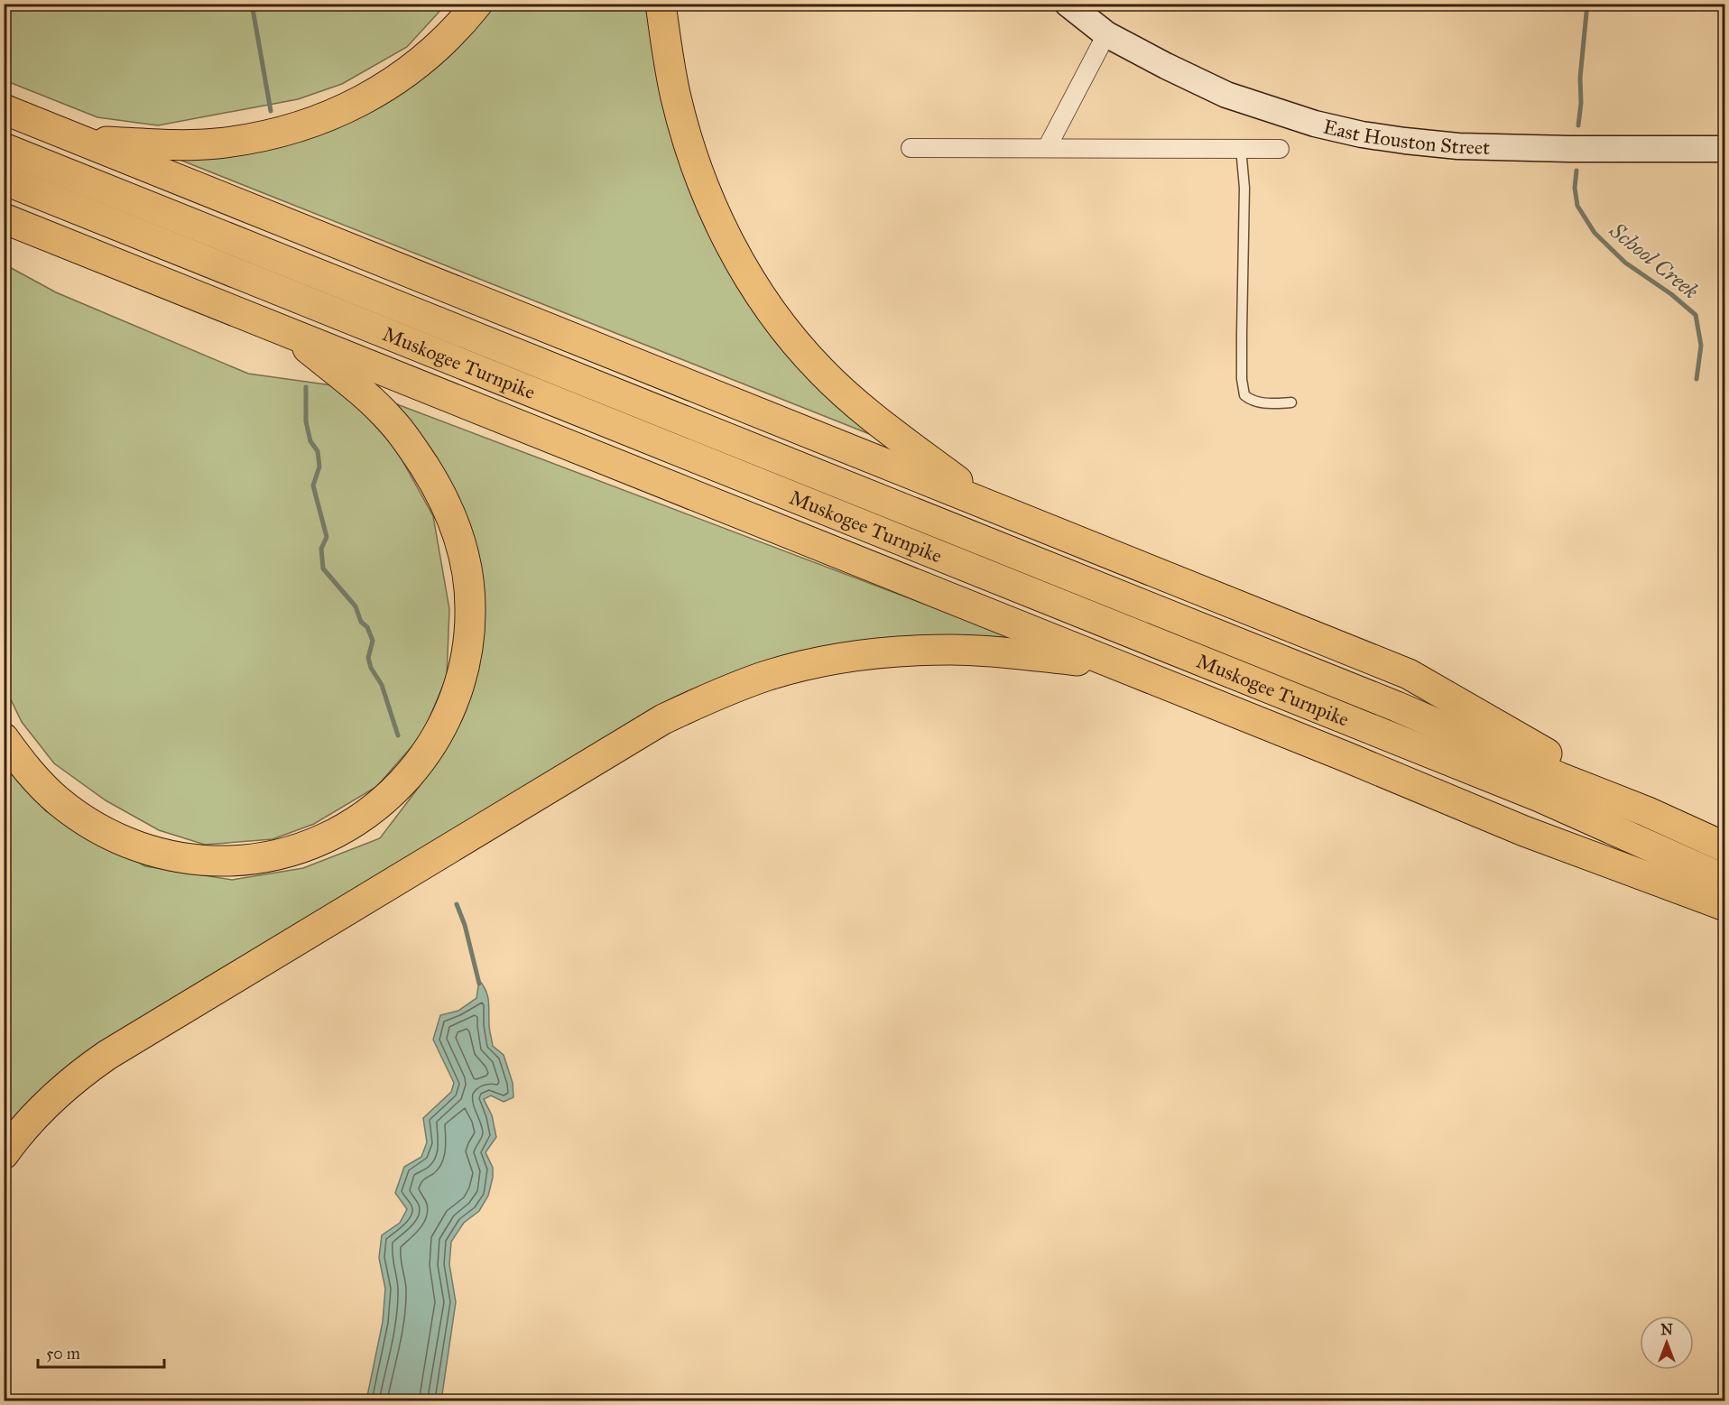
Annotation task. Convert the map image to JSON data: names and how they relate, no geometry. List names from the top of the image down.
{
  "streets": {
    "highway": ["Muskogee Turnpike"],
    "street": ["East Houston Street"]
  },
  "water": ["School Creek"],
  "scale_bar": "50 m",
  "north": "top"
}
